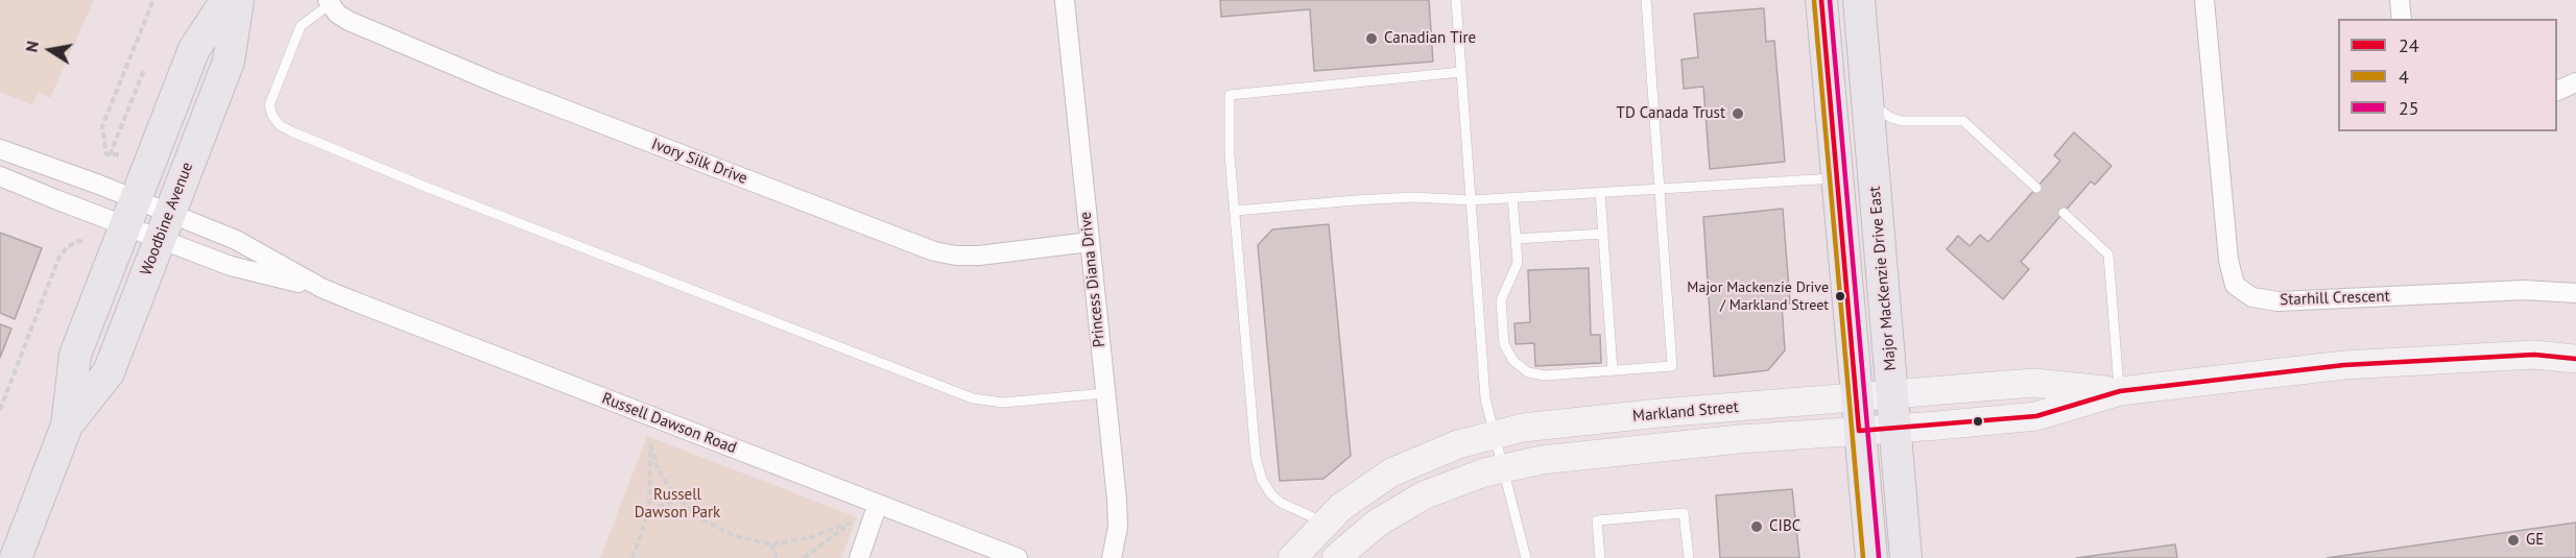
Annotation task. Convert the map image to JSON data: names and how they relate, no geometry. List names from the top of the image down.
{
  "streets": {
    "main road": ["Woodbine Avenue", "Major MacKenzie Drive East"],
    "street": [
      "Ivory Silk Drive",
      "Princess Diana Drive",
      "Starhill Crescent",
      "Markland Street",
      "Russell Dawson Road"
    ]
  },
  "crossings": [
    ["Ivory Silk Drive", "Princess Diana Drive"],
    ["Woodbine Avenue", "Russell Dawson Road"],
    ["Major MacKenzie Drive East", "Markland Street"]
  ],
  "parks": ["Russell Dawson Park"],
  "places": [
    "Canadian Tire",
    "TD Canada Trust",
    "Major Mackenzie Drive / Markland Street",
    "CIBC",
    "GE"
  ],
  "lines": ["transit line 24", "transit line 25", "transit line 4"],
  "legend": ["24", "4", "25"],
  "north": "left"
}
